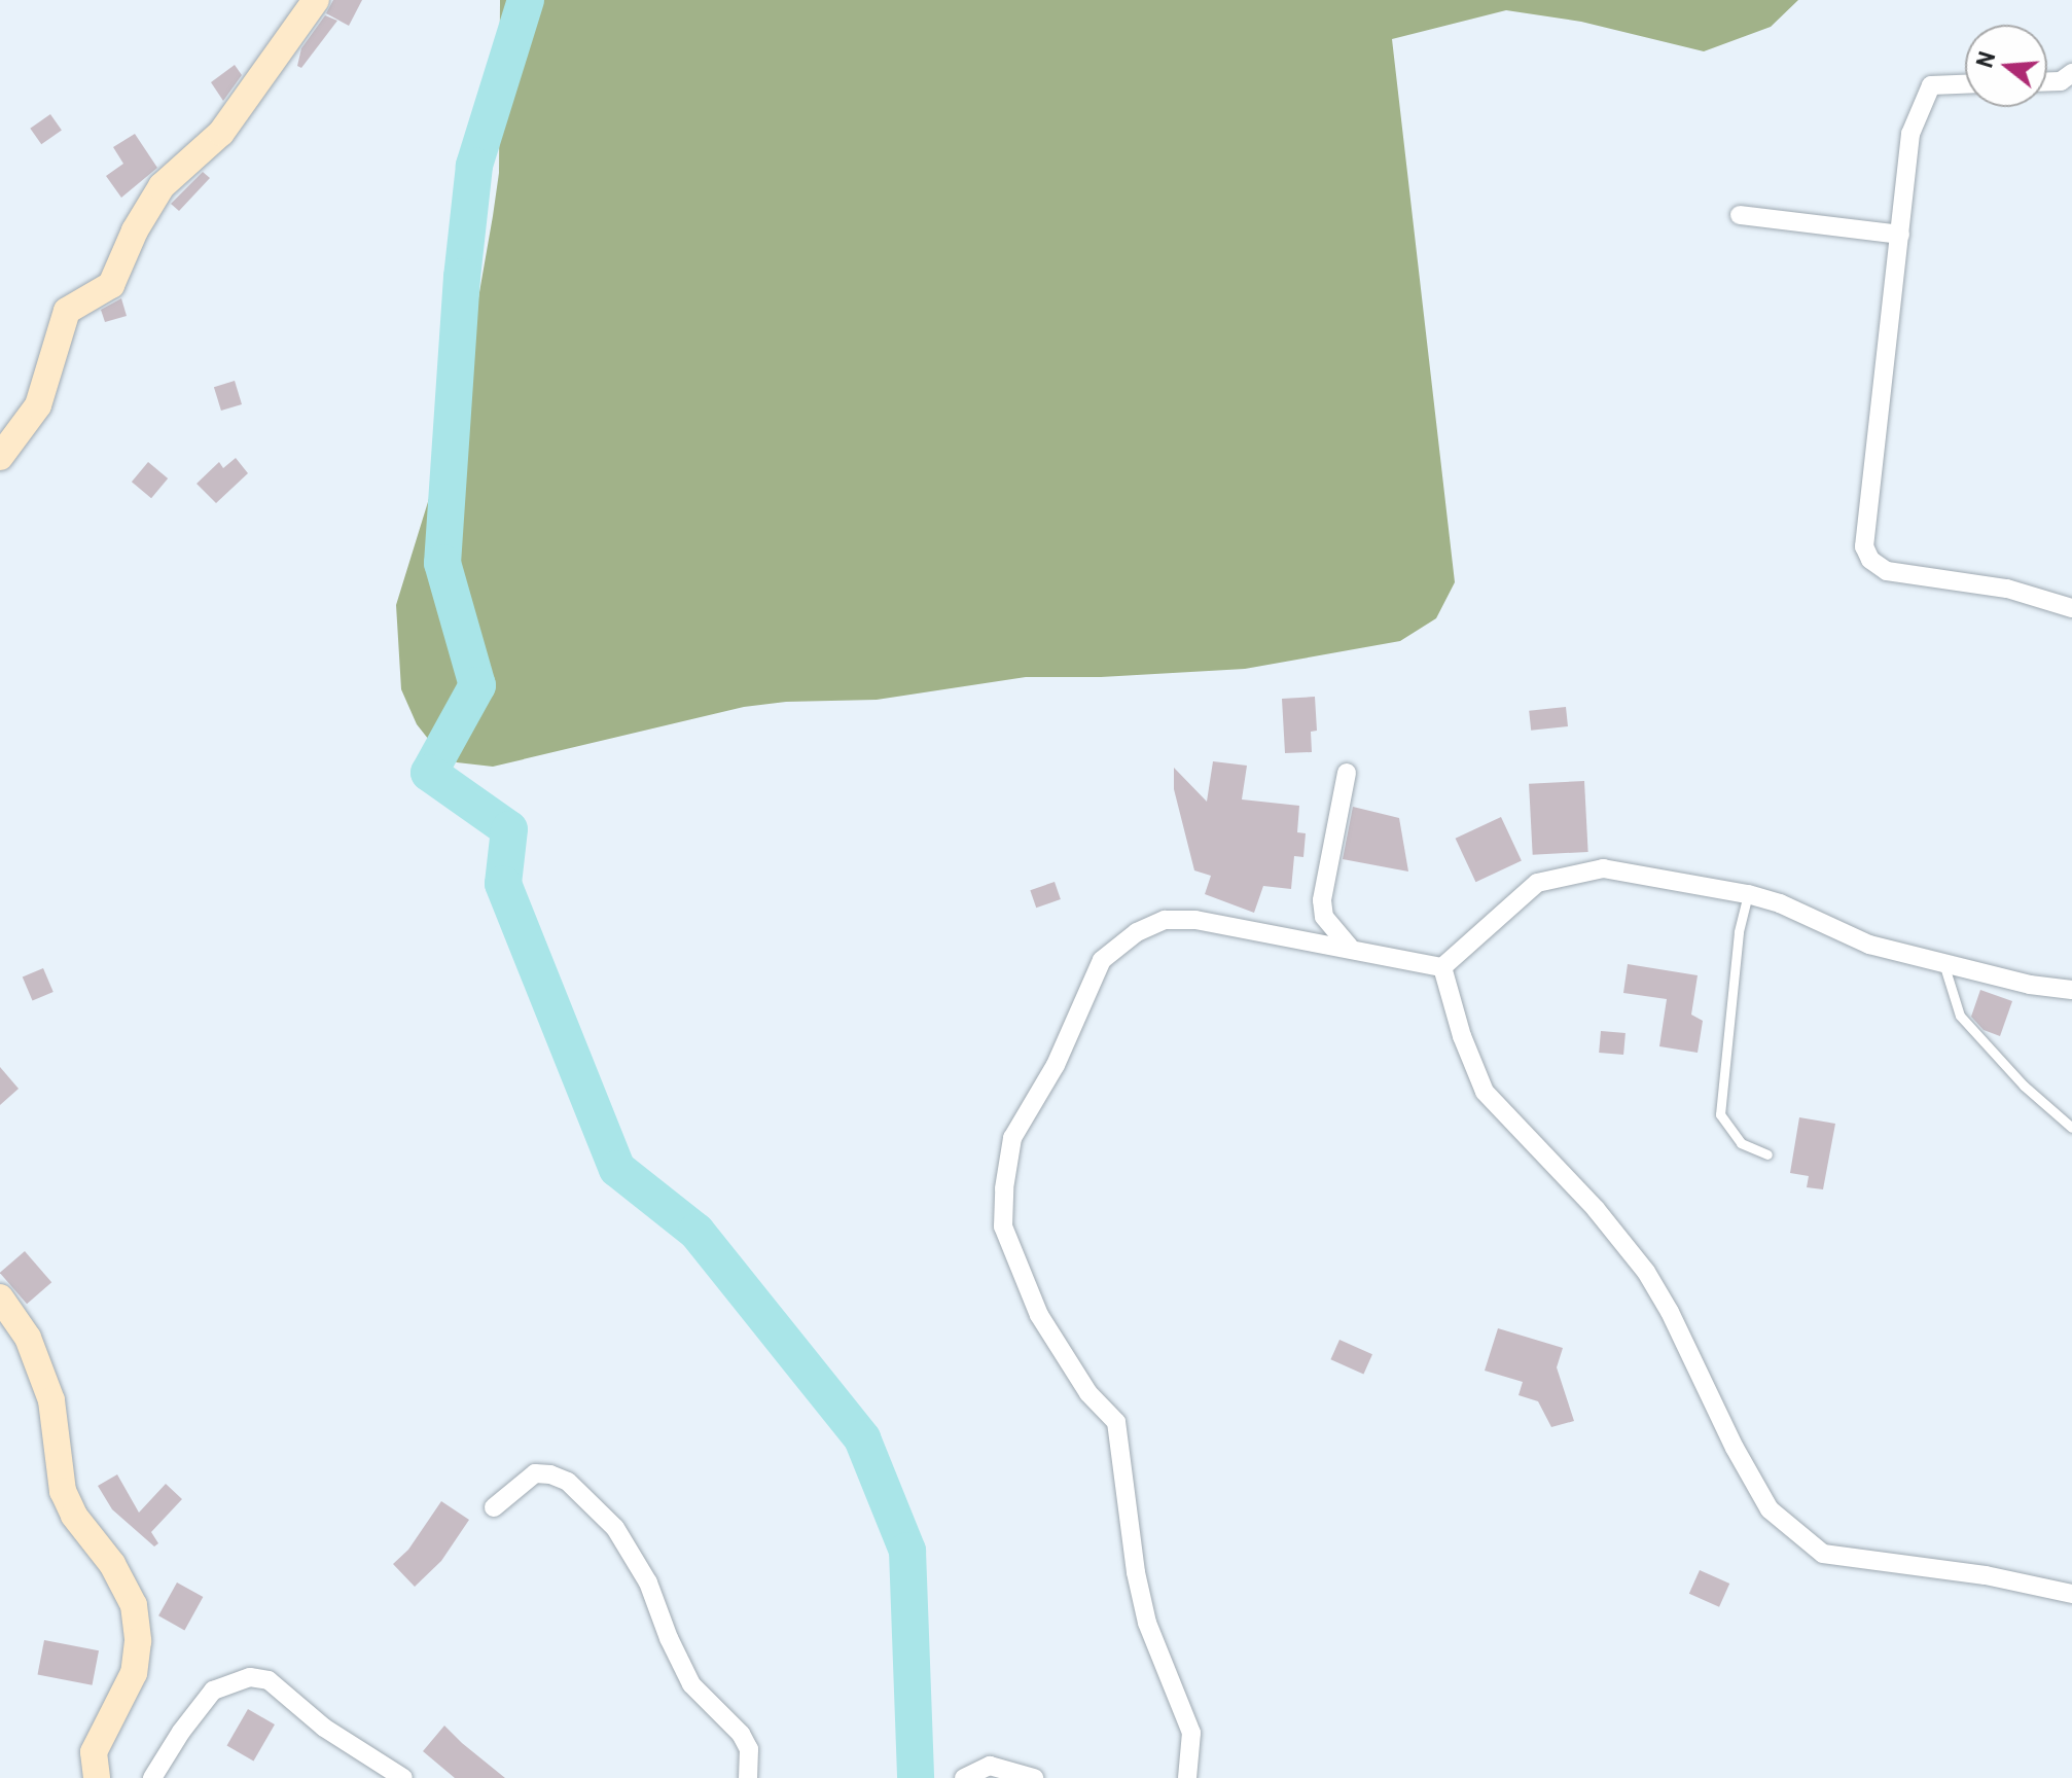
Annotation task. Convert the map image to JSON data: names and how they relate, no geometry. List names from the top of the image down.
{
  "north": "left"
}
